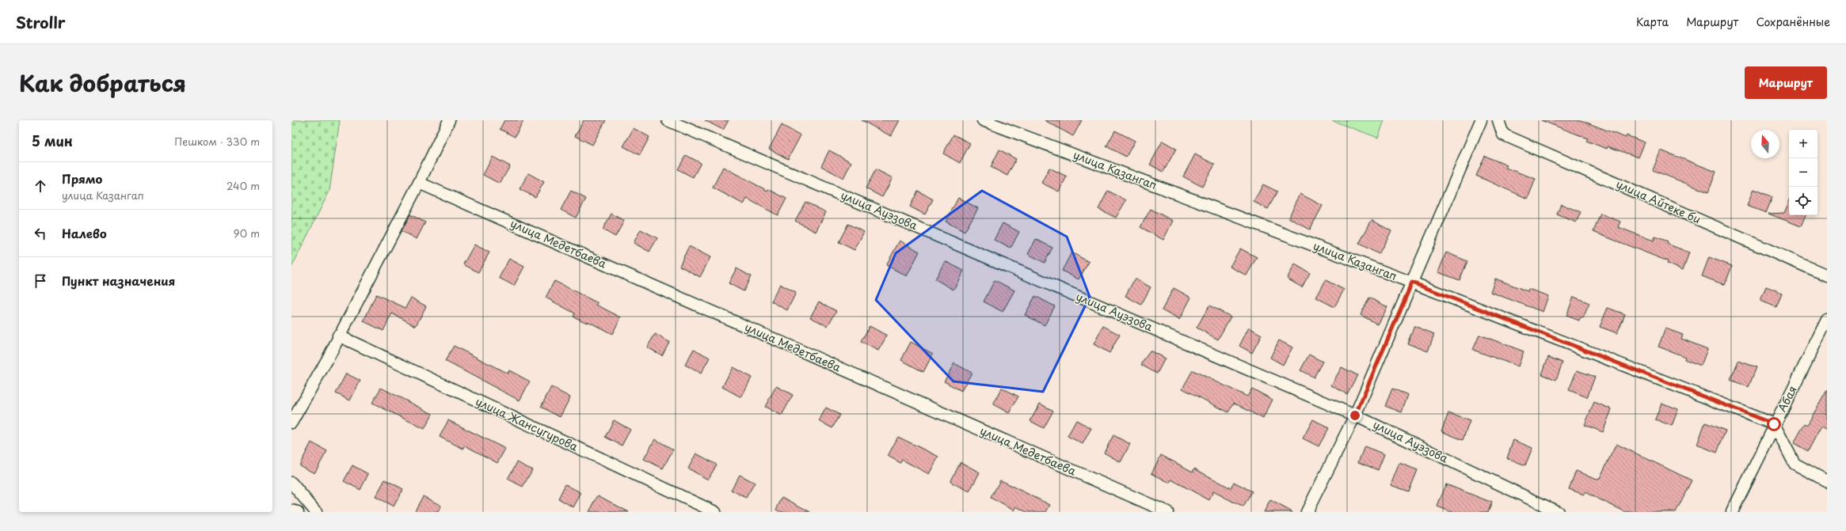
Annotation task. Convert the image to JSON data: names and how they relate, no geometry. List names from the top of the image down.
{
  "streets": {
    "street": [
      "улица Казангап",
      "улица Айтеке би",
      "улица Ауэзова",
      "улица Медетбаева",
      "Абая",
      "улица Жансугурова"
    ]
  },
  "crossings": [
    ["улица Казангап", "Абая"]
  ],
  "north": "top",
  "page": {
    "header": "Strollr",
    "nav": ["Карта", "Маршрут", "Сохранённые"],
    "title": "Как добраться",
    "buttons": "Маршрут",
    "heading": ["5 мин", "Пешком · 330 m"],
    "map_buttons": ["+", "−"],
    "list": [
      ["Прямо", "улица Казангап", "240 m"],
      ["Налево", "90 m"],
      "Пункт назначения"
    ]
  }
}
